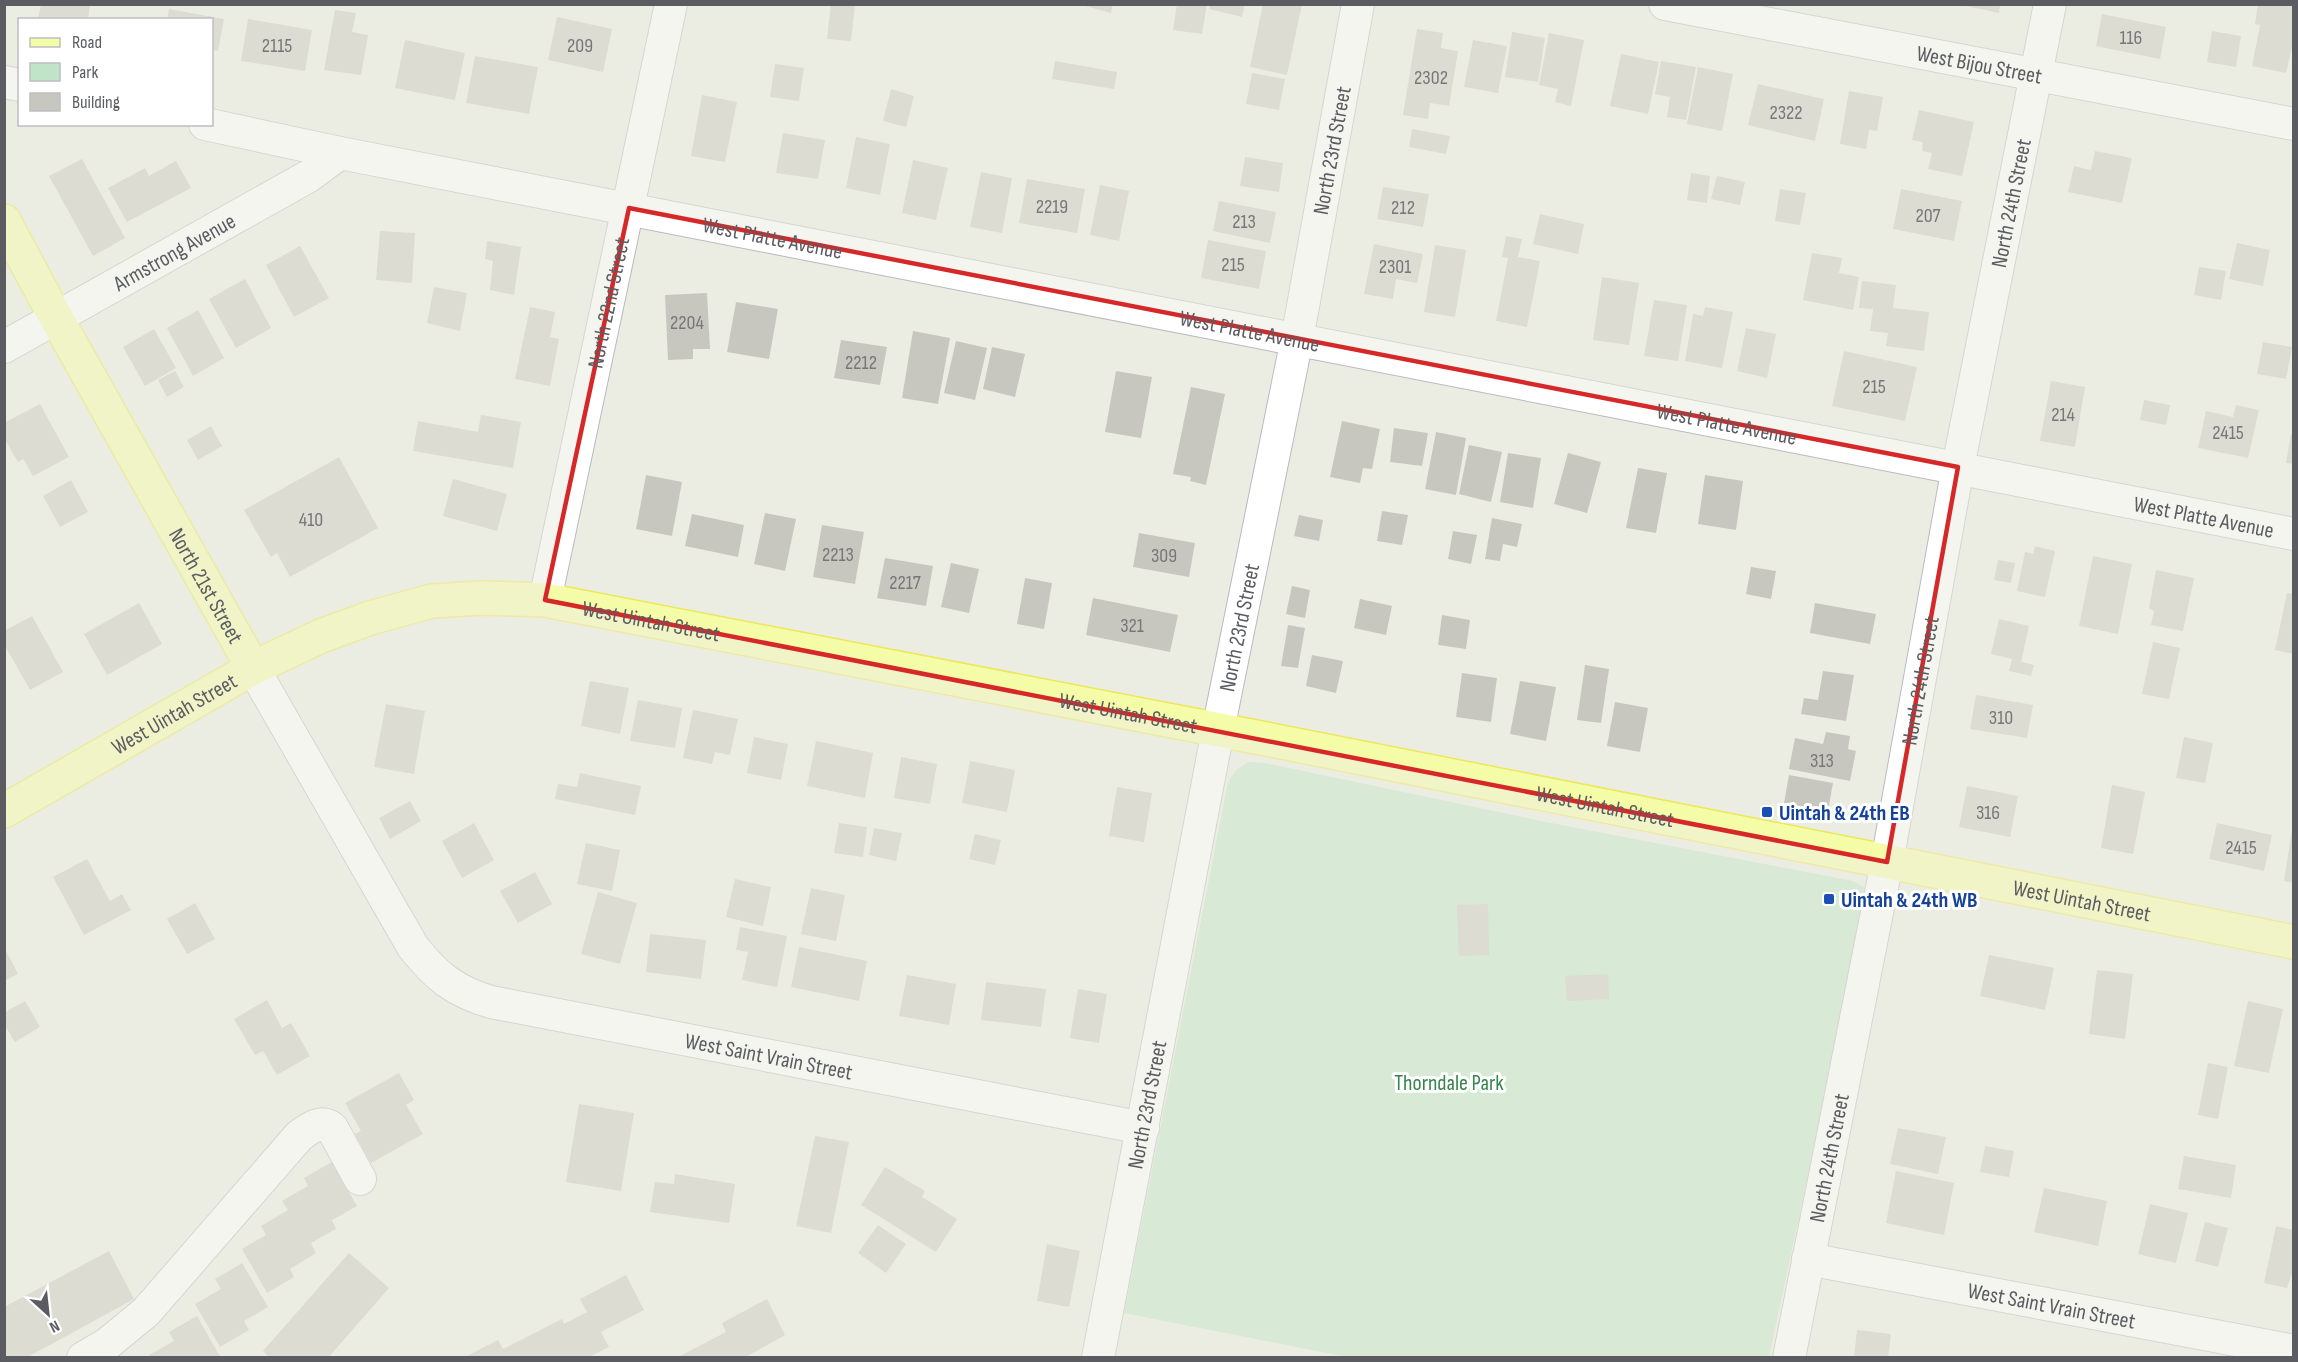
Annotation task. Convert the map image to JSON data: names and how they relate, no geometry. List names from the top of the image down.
{
  "streets": {
    "main road": ["North 21st Street", "West Uintah Street"],
    "street": [
      "West Bijou Street",
      "North 23rd Street",
      "North 24th Street",
      "West Platte Avenue",
      "Armstrong Avenue",
      "North 22nd Street",
      "West Saint Vrain Street"
    ]
  },
  "crossings": [
    ["West Bijou Street", "North 24th Street"],
    ["North 23rd Street", "West Platte Avenue"],
    ["North 23rd Street", "West Uintah Street"],
    ["North 23rd Street", "West Saint Vrain Street"],
    ["North 24th Street", "West Platte Avenue"],
    ["North 24th Street", "West Uintah Street"],
    ["North 24th Street", "West Saint Vrain Street"],
    ["West Platte Avenue", "Armstrong Avenue"],
    ["West Platte Avenue", "North 22nd Street"],
    ["Armstrong Avenue", "North 21st Street"],
    ["North 22nd Street", "West Uintah Street"],
    ["North 21st Street", "West Uintah Street"],
    ["North 21st Street", "West Saint Vrain Street"]
  ],
  "parks": ["Thorndale Park"],
  "places": {
    "transit": ["Uintah & 24th EB", "Uintah & 24th WB"]
  },
  "house_numbers": [
    "116",
    "2115",
    "209",
    "2302",
    "2322",
    "2219",
    "212",
    "207",
    "213",
    "215",
    "2301",
    "2204",
    "2212",
    "215",
    "214",
    "2415",
    "410",
    "2213",
    "309",
    "2217",
    "321",
    "310",
    "313",
    "316",
    "2415"
  ],
  "legend": ["Road", "Park", "Building"],
  "north": "bottom right"
}
